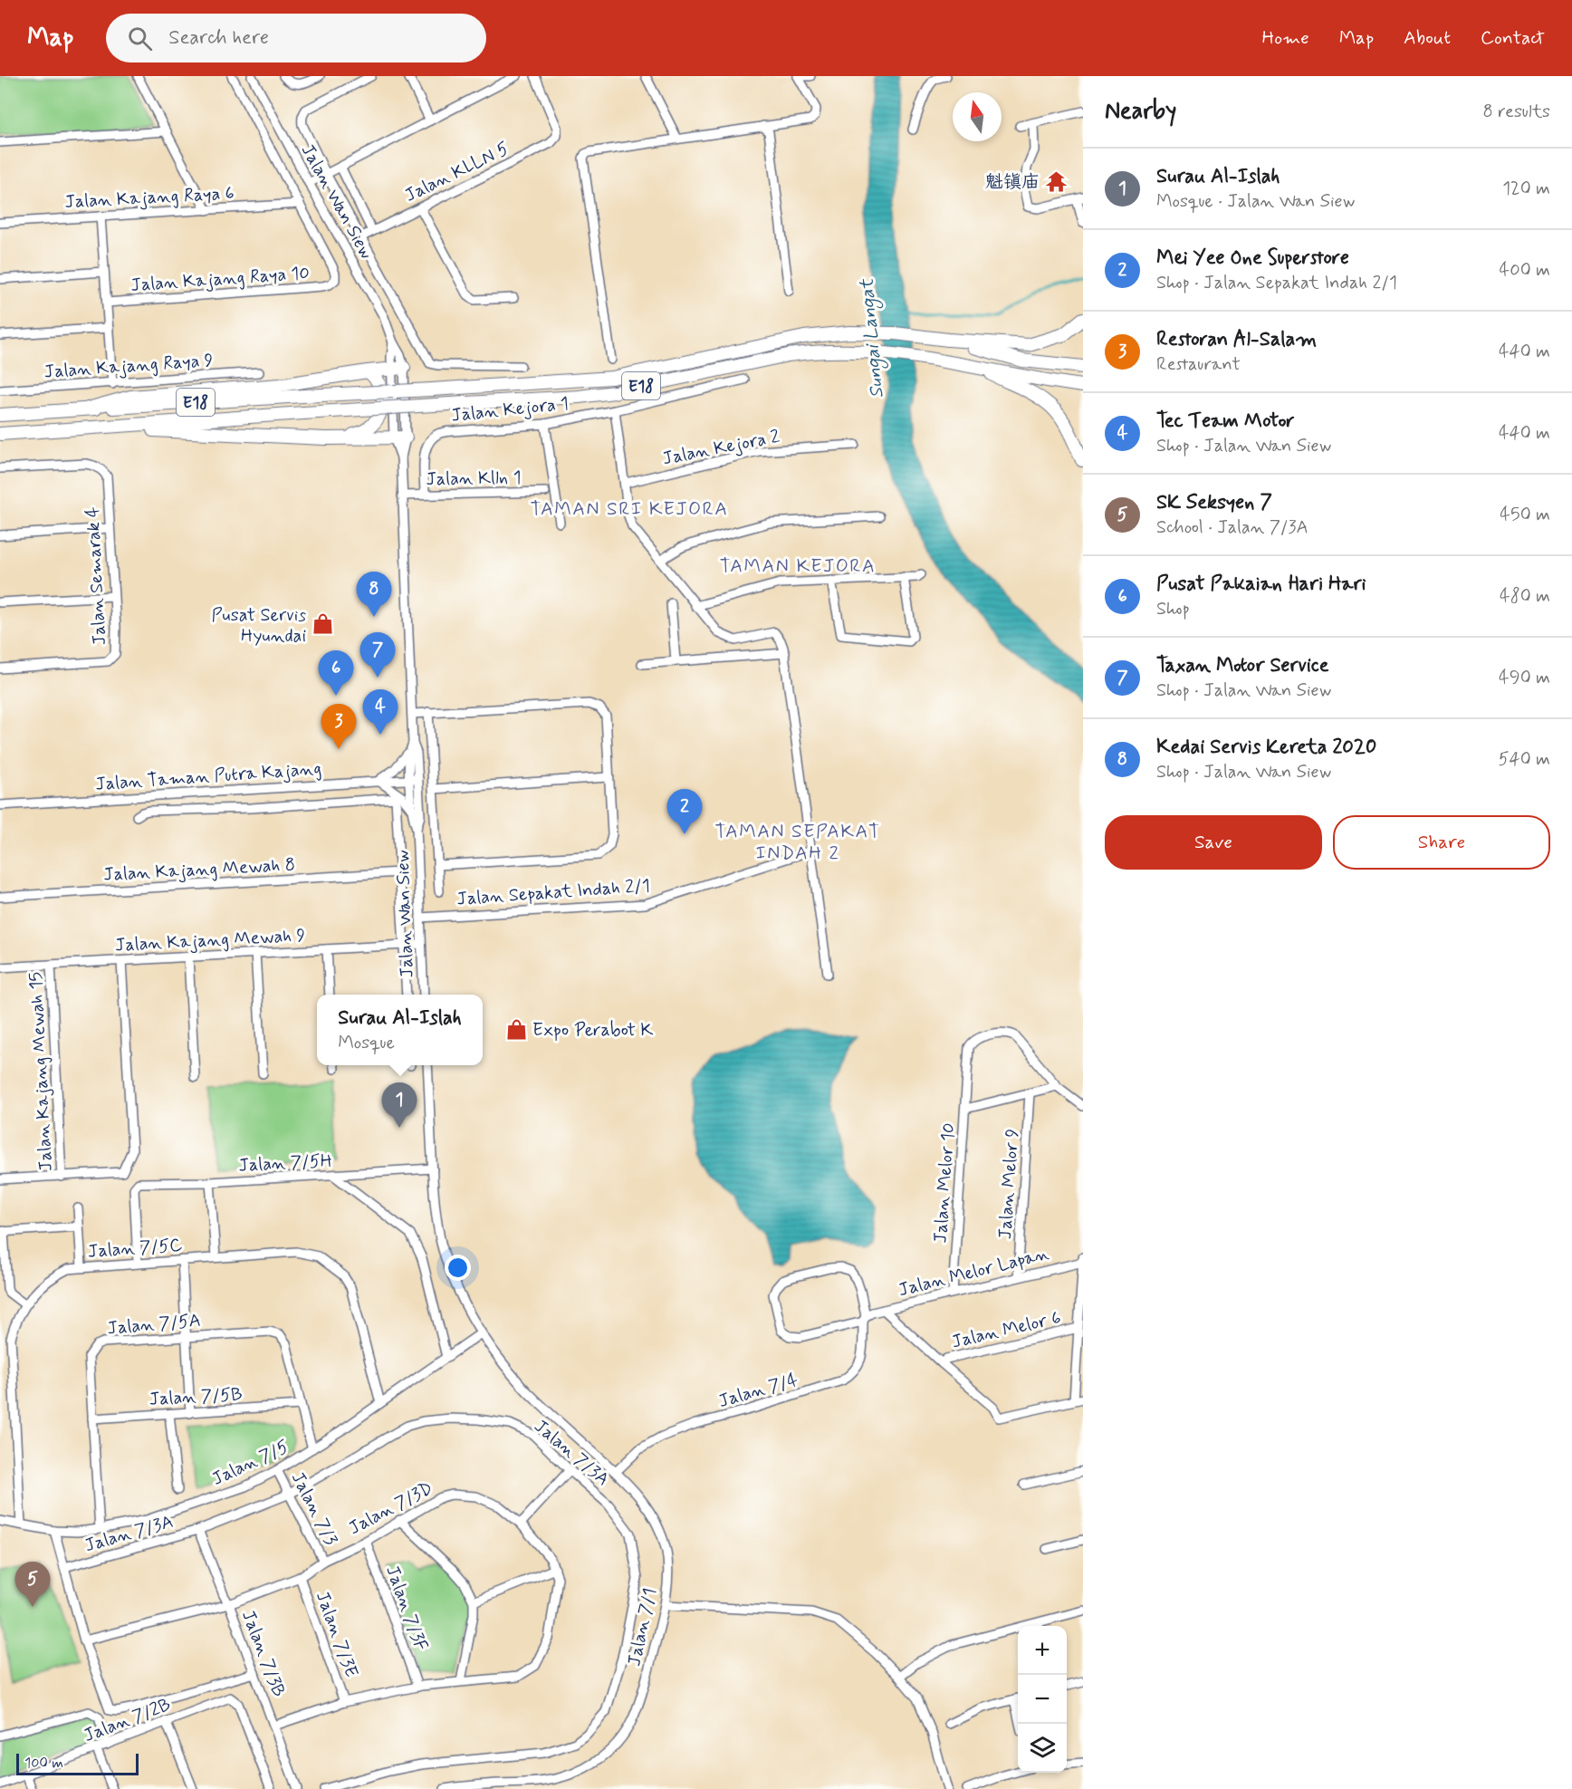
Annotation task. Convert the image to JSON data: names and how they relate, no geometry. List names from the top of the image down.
{
  "streets": {
    "highway": ["E18"],
    "street": [
      "Jalan KLLN 5",
      "Jalan Kajang Raya 6",
      "Jalan Wan Siew",
      "Jalan Kajang Raya 10",
      "Jalan Kajang Raya 9",
      "Jalan Kejora 1",
      "Jalan Kejora 2",
      "Jalan Klln 1",
      "Jalan Semarak 4",
      "Jalan Taman Putra Kajang",
      "Jalan Kajang Mewah 8",
      "Jalan Sepakat Indah 2/1",
      "Jalan Kajang Mewah 9",
      "Jalan Kajang Mewah 15",
      "Jalan 7/5H",
      "Jalan Melor 10",
      "Jalan Melor 9",
      "Jalan 7/5C",
      "Jalan Melor Lapan",
      "Jalan 7/5A",
      "Jalan Melor 6",
      "Jalan 7/4",
      "Jalan 7/5B",
      "Jalan 7/3A",
      "Jalan 7/5",
      "Jalan 7/3D",
      "Jalan 7/3",
      "Jalan 7/3F",
      "Jalan 7/1",
      "Jalan 7/3E",
      "Jalan 7/3B",
      "Jalan 7/2B"
    ]
  },
  "crossings": [
    ["Jalan Kajang Raya 6", "Jalan Kajang Raya 10"],
    ["Jalan Wan Siew", "Jalan Klln 1"],
    ["Jalan Wan Siew", "Jalan Taman Putra Kajang"],
    ["Jalan Wan Siew", "Jalan Sepakat Indah 2/1"],
    ["Jalan Wan Siew", "Jalan Kajang Mewah 9"],
    ["Jalan Kejora 1", "Jalan Klln 1"],
    ["Jalan Kajang Mewah 9", "Jalan Kajang Mewah 15"],
    ["Jalan 7/5H", "Jalan 7/5C"],
    ["Jalan Melor 10", "Jalan Melor Lapan"],
    ["Jalan Melor 9", "Jalan Melor Lapan"],
    ["Jalan 7/5C", "Jalan 7/5"],
    ["Jalan Melor Lapan", "Jalan 7/4"],
    ["Jalan 7/5A", "Jalan 7/5B"],
    ["Jalan 7/5A", "Jalan 7/5"],
    ["Jalan 7/4", "Jalan 7/1"],
    ["Jalan 7/3A", "Jalan 7/5"],
    ["Jalan 7/3A", "Jalan 7/3"],
    ["Jalan 7/3A", "Jalan 7/3B"],
    ["Jalan 7/5", "Jalan 7/3"],
    ["Jalan 7/5", "Jalan 7/1"],
    ["Jalan 7/3D", "Jalan 7/3"],
    ["Jalan 7/3D", "Jalan 7/3F"],
    ["Jalan 7/3D", "Jalan 7/3E"],
    ["Jalan 7/3D", "Jalan 7/3B"]
  ],
  "districts": ["TAMAN SRI KEJORA", "TAMAN KEJORA", "TAMAN SEPAKAT INDAH 2"],
  "water": ["Sungai Langat"],
  "places": {
    "temple": ["魁镇庙"],
    "shop": ["Pusat Servis Hyundai", "Expo Perabot K"]
  },
  "scale_bar": "100 m",
  "north": "top",
  "page": {
    "header": "Map",
    "search": "Search here",
    "nav": [
      "Home",
      "Map",
      "About",
      "Contact"
    ],
    "heading": ["Nearby", "8 results"],
    "list": [
      {
        "mark": "1",
        "name": "Surau Al-Islah",
        "note": "Mosque · Jalan Wan Siew",
        "value": "120 m"
      },
      {
        "mark": "2",
        "name": "Mei Yee One Superstore",
        "note": "Shop · Jalan Sepakat Indah 2/1",
        "value": "400 m"
      },
      {
        "mark": "3",
        "name": "Restoran Al-Salam",
        "note": "Restaurant",
        "value": "440 m"
      },
      {
        "mark": "4",
        "name": "Tec Team Motor",
        "note": "Shop · Jalan Wan Siew",
        "value": "440 m"
      },
      {
        "mark": "5",
        "name": "SK Seksyen 7",
        "note": "School · Jalan 7/3A",
        "value": "450 m"
      },
      {
        "mark": "6",
        "name": "Pusat Pakaian Hari Hari",
        "note": "Shop",
        "value": "480 m"
      },
      {
        "mark": "7",
        "name": "Taxan Motor Service",
        "note": "Shop · Jalan Wan Siew",
        "value": "490 m"
      },
      {
        "mark": "8",
        "name": "Kedai Servis Kereta 2020",
        "note": "Shop · Jalan Wan Siew",
        "value": "540 m"
      }
    ],
    "pins": [
      "8",
      "7",
      "6",
      "4",
      "3",
      "2",
      "1",
      "5"
    ],
    "buttons": ["Save", "Share"],
    "popup": ["Surau Al-Islah", "Mosque"],
    "map_buttons": ["+", "−"],
    "scale": "100 m"
  }
}
